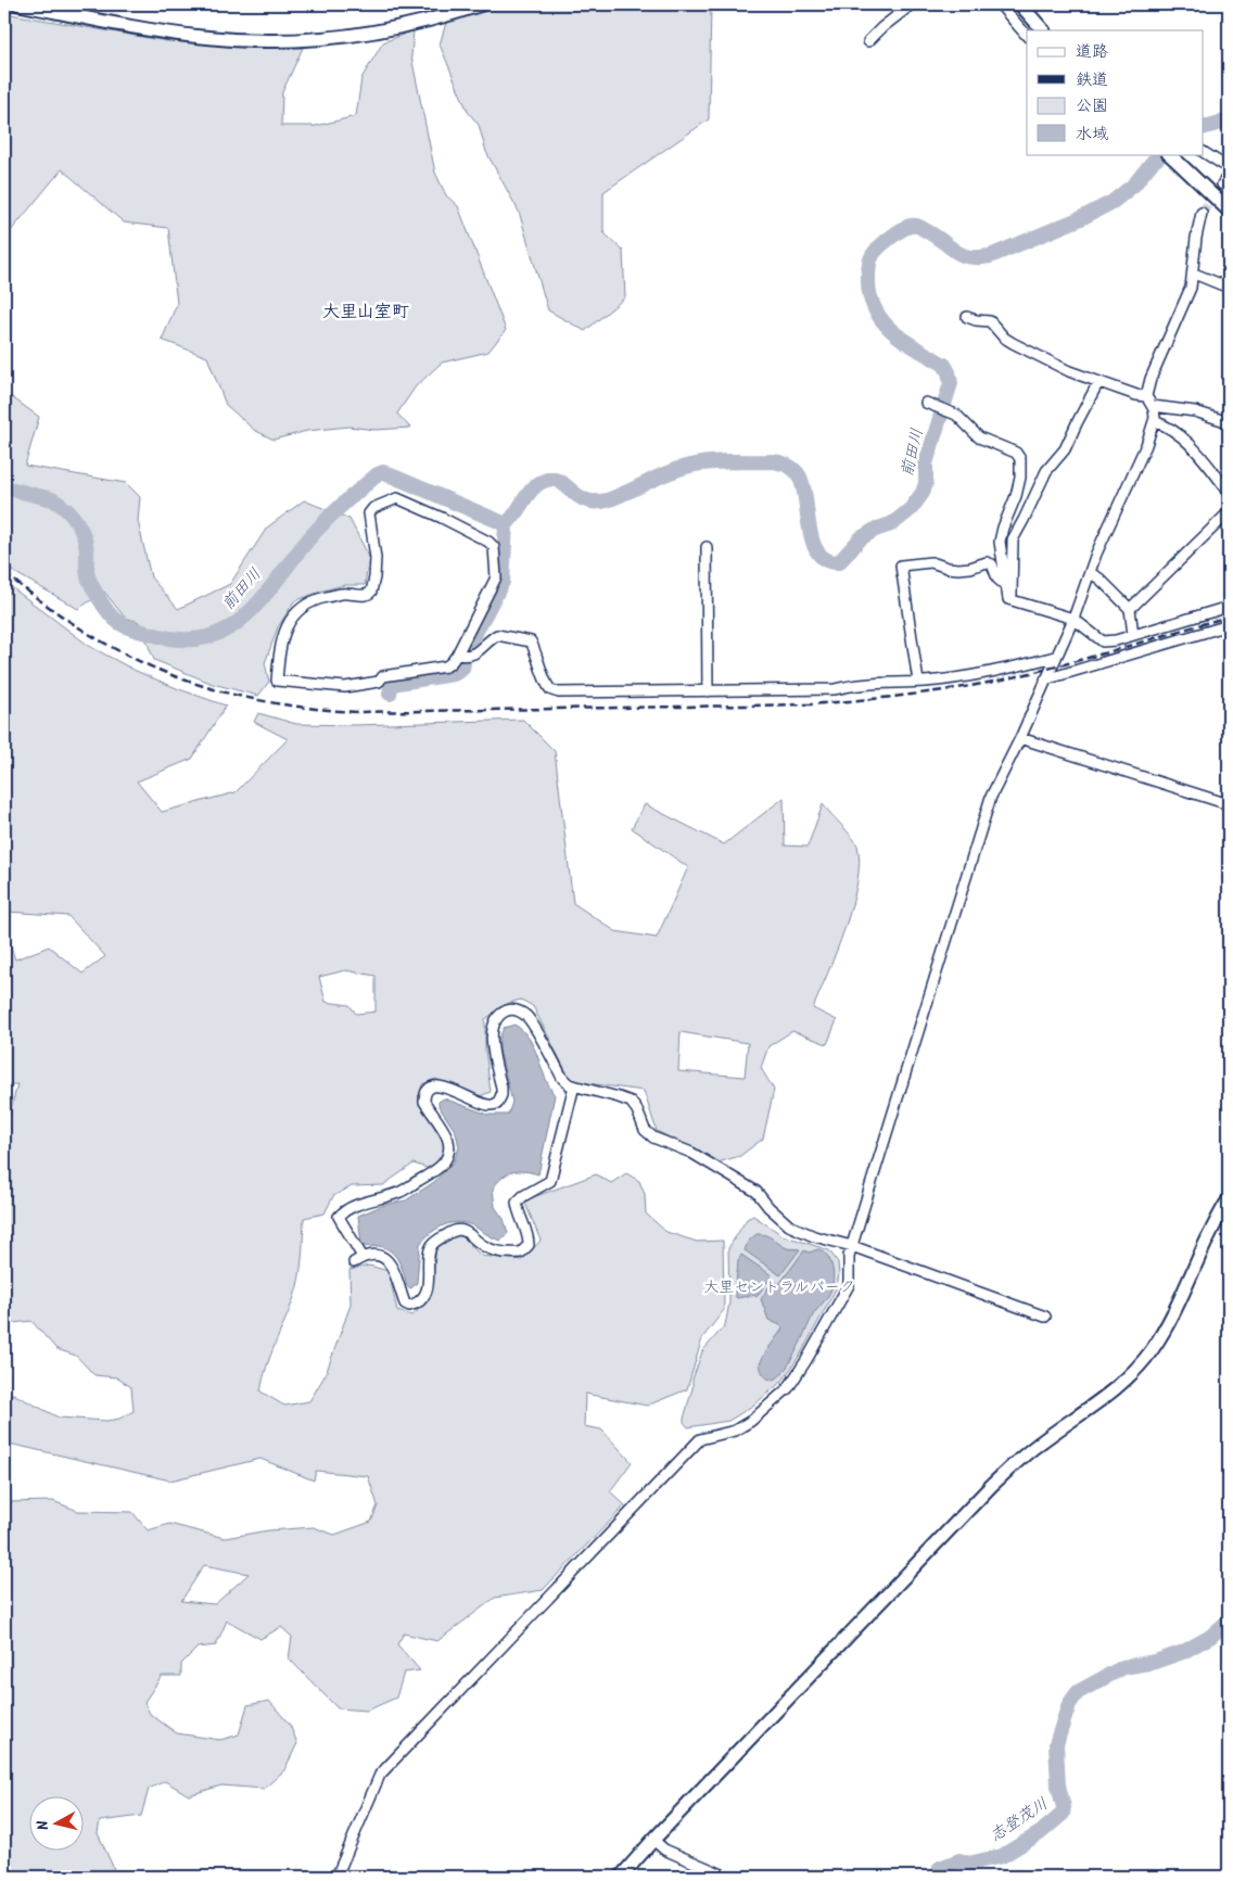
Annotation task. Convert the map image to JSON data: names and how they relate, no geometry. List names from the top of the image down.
{
  "districts": ["大里山室町"],
  "water": ["前田川", "志登茂川"],
  "parks": ["大里セントラルパーク"],
  "legend": [
    "道路",
    "鉄道",
    "公園",
    "水域"
  ],
  "north": "left"
}
